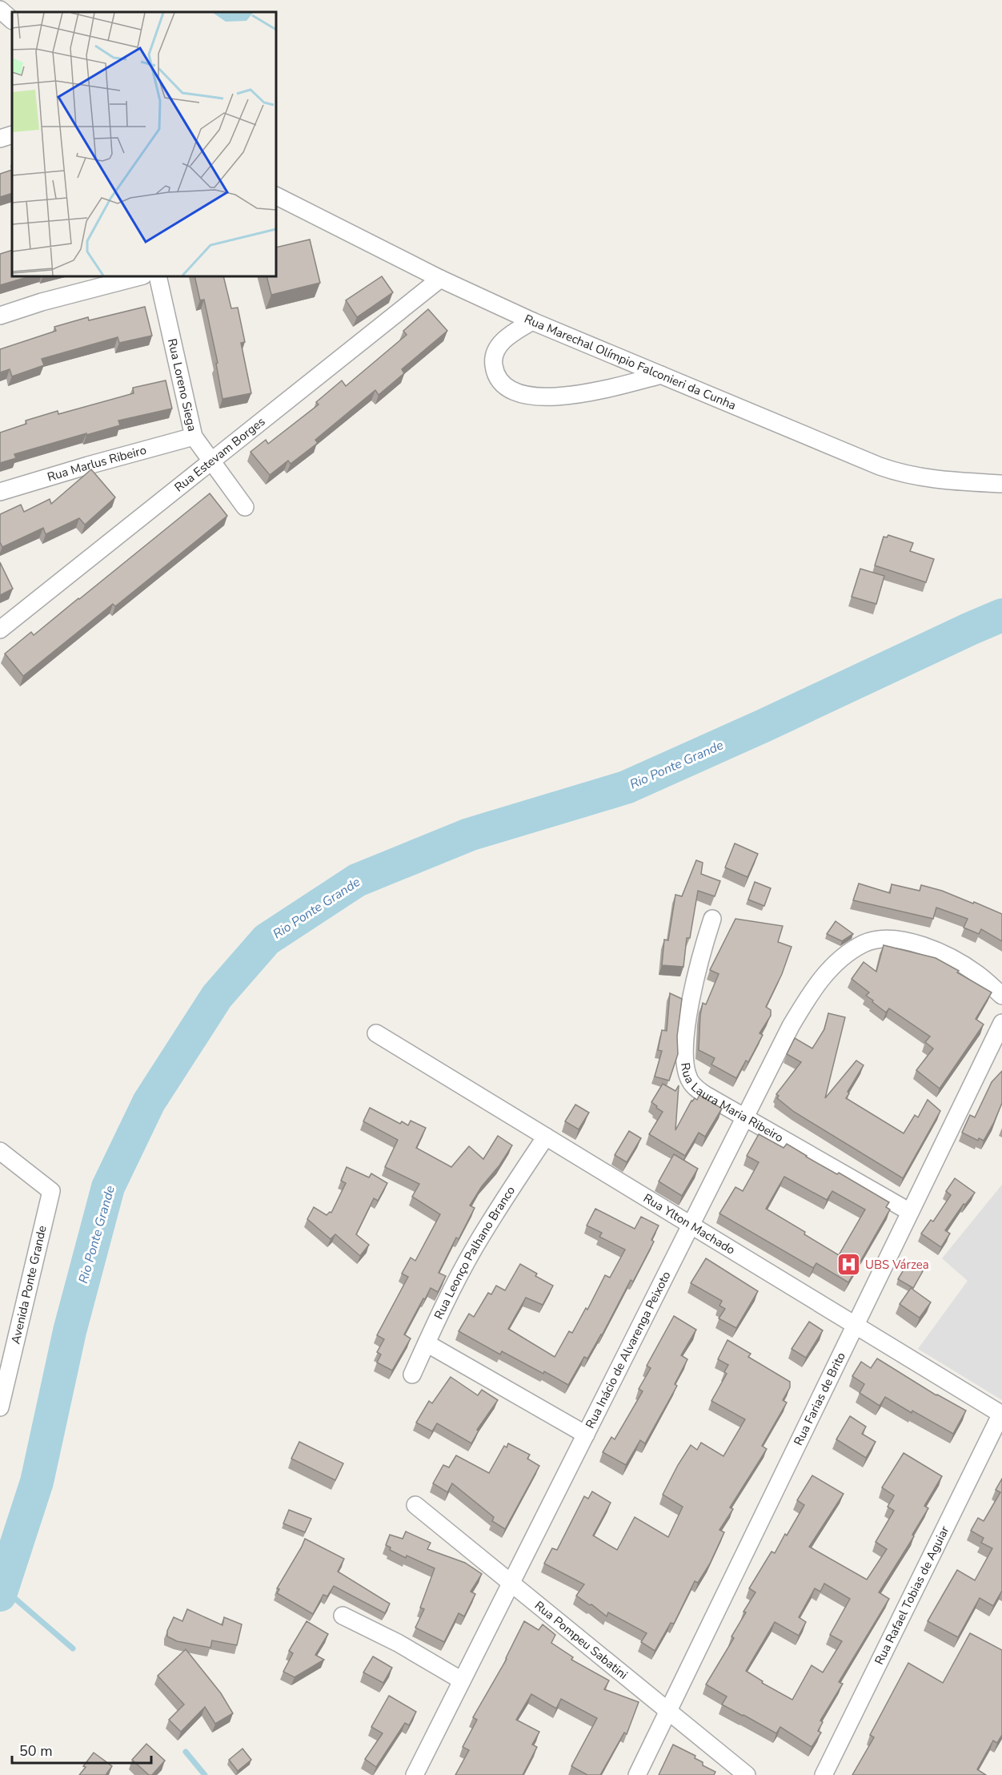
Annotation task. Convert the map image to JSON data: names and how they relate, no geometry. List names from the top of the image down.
{
  "streets": {
    "street": [
      "Rua Marechal Olímpio Falconieri da Cunha",
      "Rua Loreno Siega",
      "Rua Estevam Borges",
      "Rua Marlus Ribeiro",
      "Rua Laura Maria Ribeiro",
      "Rua Ylton Machado",
      "Rua Leonço Palhano Branco",
      "Avenida Ponte Grande",
      "Rua Inácio de Alvarenga Peixoto",
      "Rua Farias de Brito",
      "Rua Rafael Tobias de Aguiar",
      "Rua Pompeu Sabatini"
    ]
  },
  "crossings": [
    ["Rua Marechal Olímpio Falconieri da Cunha", "Rua Estevam Borges"],
    ["Rua Loreno Siega", "Rua Estevam Borges"],
    ["Rua Loreno Siega", "Rua Marlus Ribeiro"],
    ["Rua Laura Maria Ribeiro", "Rua Inácio de Alvarenga Peixoto"],
    ["Rua Laura Maria Ribeiro", "Rua Farias de Brito"],
    ["Rua Ylton Machado", "Rua Leonço Palhano Branco"],
    ["Rua Ylton Machado", "Rua Inácio de Alvarenga Peixoto"],
    ["Rua Ylton Machado", "Rua Farias de Brito"],
    ["Rua Ylton Machado", "Rua Rafael Tobias de Aguiar"],
    ["Rua Inácio de Alvarenga Peixoto", "Rua Pompeu Sabatini"],
    ["Rua Farias de Brito", "Rua Pompeu Sabatini"]
  ],
  "water": ["Rio Ponte Grande"],
  "places": {
    "hospital": ["UBS Várzea"]
  },
  "scale_bar": "50 m"
}
